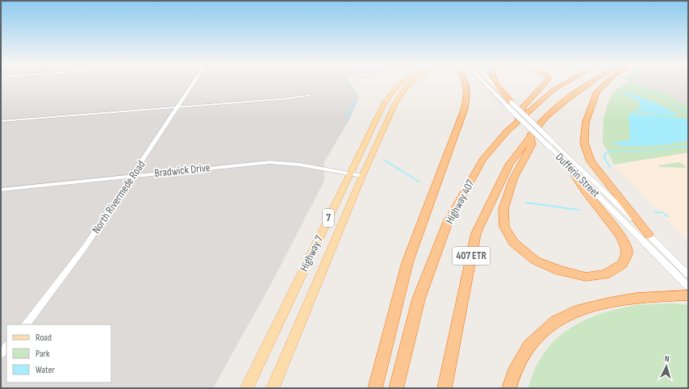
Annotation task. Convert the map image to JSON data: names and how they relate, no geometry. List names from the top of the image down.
{
  "streets": {
    "highway": ["Highway 407", "407 ETR"],
    "main road": [
      "Dufferin Street",
      "North Rivermede Road",
      "7",
      "Highway 7"
    ],
    "street": ["Bradwick Drive"]
  },
  "crossings": [
    ["Bradwick Drive", "North Rivermede Road"],
    ["Bradwick Drive", "Highway 7"]
  ],
  "legend": ["Road", "Park", "Water"],
  "north": "top"
}
